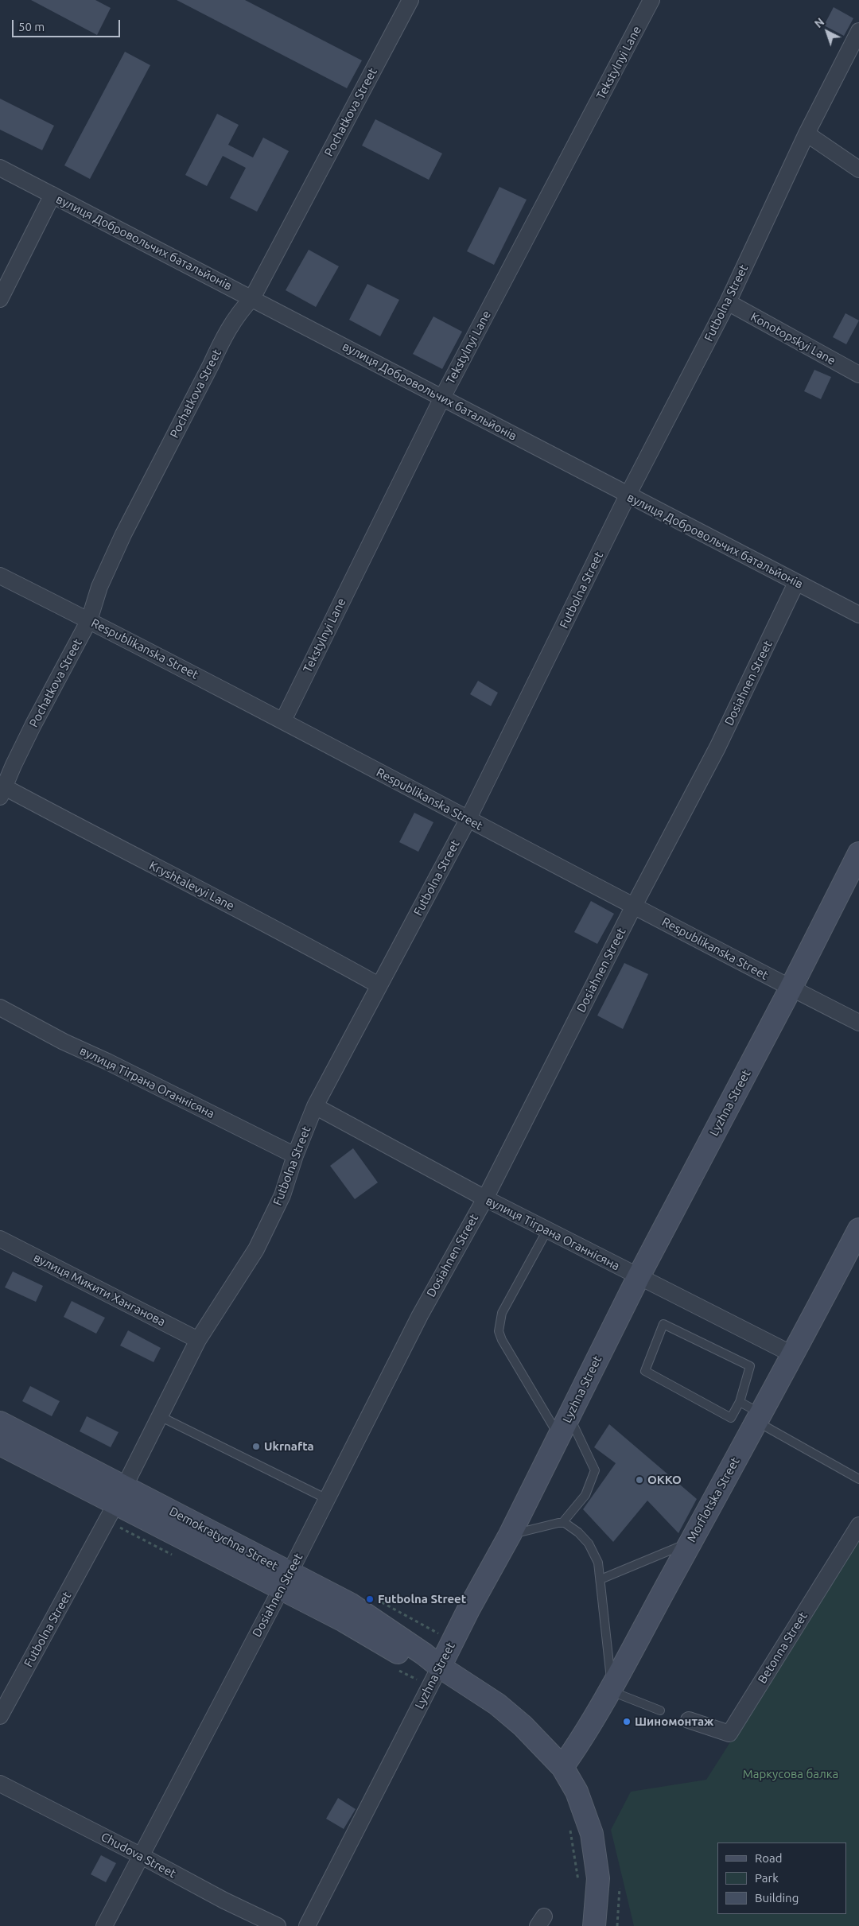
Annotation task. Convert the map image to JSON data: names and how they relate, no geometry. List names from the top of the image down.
{
  "streets": {
    "street": [
      "Tekstylnyi Lane",
      "Pochatkova Street",
      "вулиця Добровольчих батальйонів",
      "Futbolna Street",
      "Konotopskyi Lane",
      "Respublikanska Street",
      "Dosiahnen Street",
      "Kryshtalevyi Lane",
      "вулиця Тіграна Оганнісяна",
      "Lyzhna Street",
      "вулиця Микити Ханганова",
      "Morflotska Street",
      "Demokratychna Street",
      "Betonna Street",
      "Chudova Street"
    ]
  },
  "crossings": [
    ["Tekstylnyi Lane", "вулиця Добровольчих батальйонів"],
    ["Tekstylnyi Lane", "Respublikanska Street"],
    ["Pochatkova Street", "вулиця Добровольчих батальйонів"],
    ["Pochatkova Street", "Respublikanska Street"],
    ["Pochatkova Street", "Kryshtalevyi Lane"],
    ["вулиця Добровольчих батальйонів", "Futbolna Street"],
    ["вулиця Добровольчих батальйонів", "Dosiahnen Street"],
    ["Futbolna Street", "Konotopskyi Lane"],
    ["Futbolna Street", "Respublikanska Street"],
    ["Futbolna Street", "Kryshtalevyi Lane"],
    ["Futbolna Street", "вулиця Тіграна Оганнісяна"],
    ["Futbolna Street", "вулиця Микити Ханганова"],
    ["Futbolna Street", "Demokratychna Street"],
    ["Respublikanska Street", "Dosiahnen Street"],
    ["Respublikanska Street", "Lyzhna Street"],
    ["Dosiahnen Street", "вулиця Тіграна Оганнісяна"],
    ["Dosiahnen Street", "Demokratychna Street"],
    ["Dosiahnen Street", "Chudova Street"],
    ["вулиця Тіграна Оганнісяна", "Lyzhna Street"],
    ["вулиця Тіграна Оганнісяна", "Morflotska Street"],
    ["Lyzhna Street", "Demokratychna Street"],
    ["Morflotska Street", "Demokratychna Street"]
  ],
  "parks": ["Маркусова балка"],
  "places": [
    "Ukrnafta",
    "OKKO",
    "Futbolna Street",
    "Шиномонтаж"
  ],
  "legend": ["Road", "Park", "Building"],
  "scale_bar": "50 m",
  "north": "top left"
}
